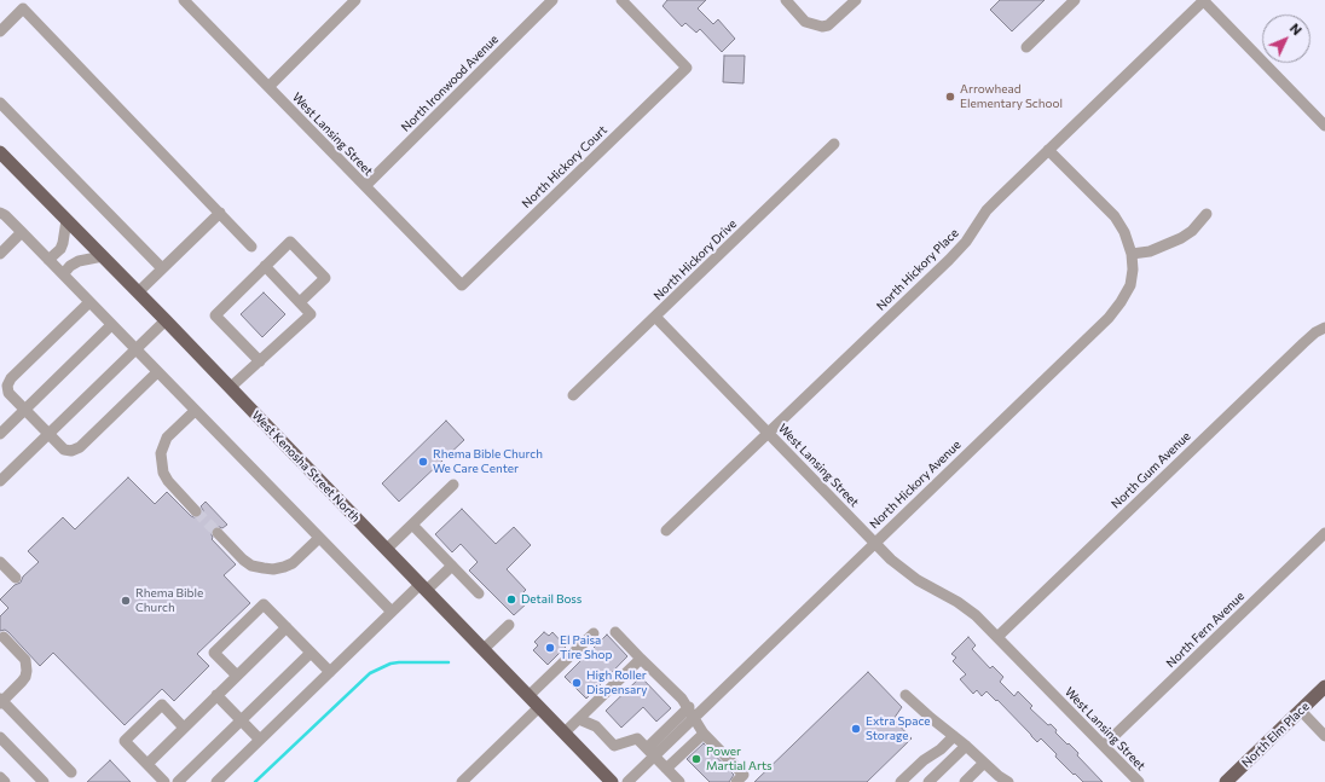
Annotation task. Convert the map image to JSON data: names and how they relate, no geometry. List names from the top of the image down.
{
  "streets": {
    "main road": ["West Kenosha Street North", "North Elm Place"],
    "street": [
      "North Ironwood Avenue",
      "West Lansing Street",
      "North Hickory Court",
      "North Hickory Drive",
      "North Hickory Place",
      "North Gum Avenue",
      "North Hickory Avenue",
      "North Fern Avenue"
    ]
  },
  "crossings": [
    ["North Ironwood Avenue", "West Lansing Street"],
    ["West Lansing Street", "North Hickory Court"],
    ["West Lansing Street", "North Hickory Drive"],
    ["West Lansing Street", "North Hickory Place"],
    ["West Lansing Street", "North Gum Avenue"],
    ["West Lansing Street", "North Hickory Avenue"],
    ["West Lansing Street", "North Fern Avenue"],
    ["North Hickory Place", "North Hickory Avenue"]
  ],
  "places": [
    "Arrowhead Elementary School",
    "Rhema Bible Church We Care Center",
    "Detail Boss",
    "Rhema Bible Church",
    "El Paisa Tire Shop",
    "High Roller Dispensary",
    "Extra Space Storage",
    "Power Martial Arts"
  ],
  "north": "top right"
}
